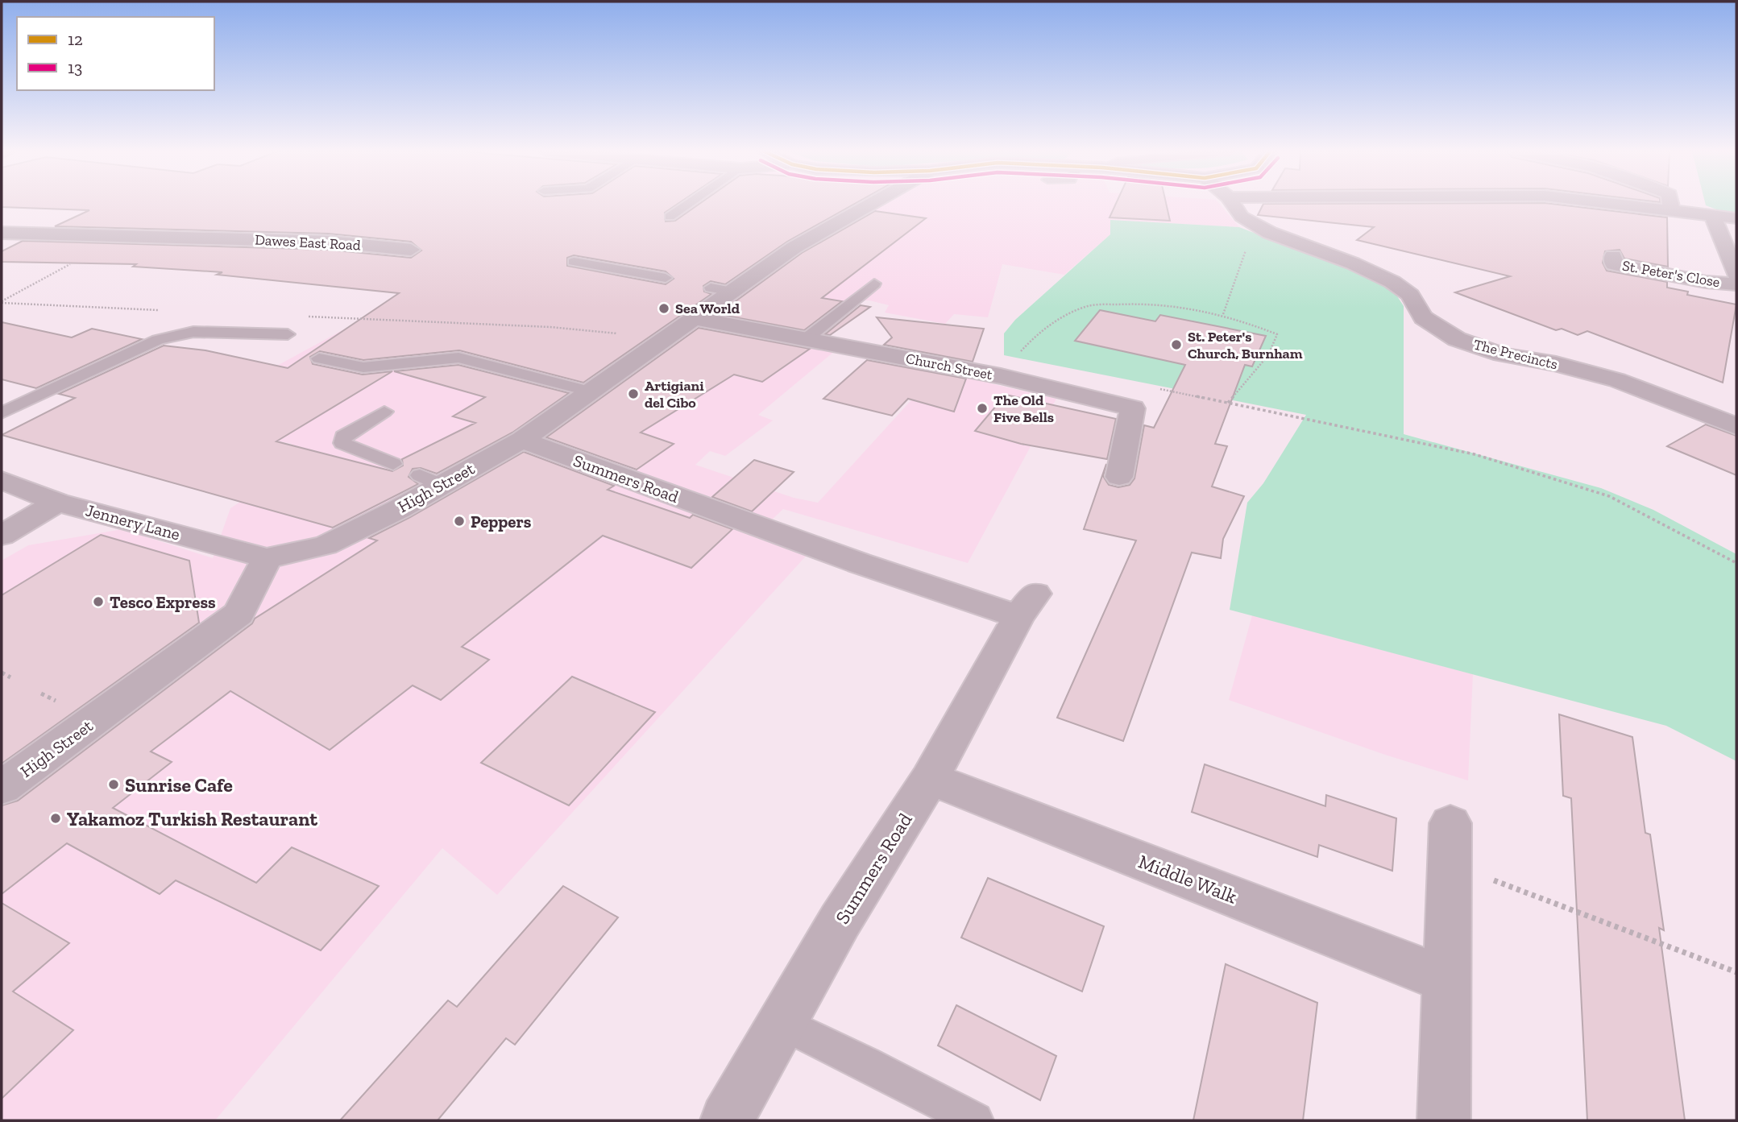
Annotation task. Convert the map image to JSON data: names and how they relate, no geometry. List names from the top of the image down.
{
  "streets": {
    "street": [
      "Dawes East Road",
      "St. Peter's Close",
      "The Precincts",
      "Church Street",
      "Summers Road",
      "High Street",
      "Jennery Lane",
      "Middle Walk"
    ]
  },
  "crossings": [
    ["Church Street", "High Street"],
    ["Summers Road", "High Street"],
    ["Summers Road", "Middle Walk"],
    ["High Street", "Jennery Lane"]
  ],
  "places": [
    "Sea World",
    "St. Peter's Church, Burnham",
    "Artigiani del Cibo",
    "The Old Five Bells",
    "Peppers",
    "Tesco Express",
    "Sunrise Cafe",
    "Yakamoz Turkish Restaurant"
  ],
  "legend": ["12", "13"]
}
